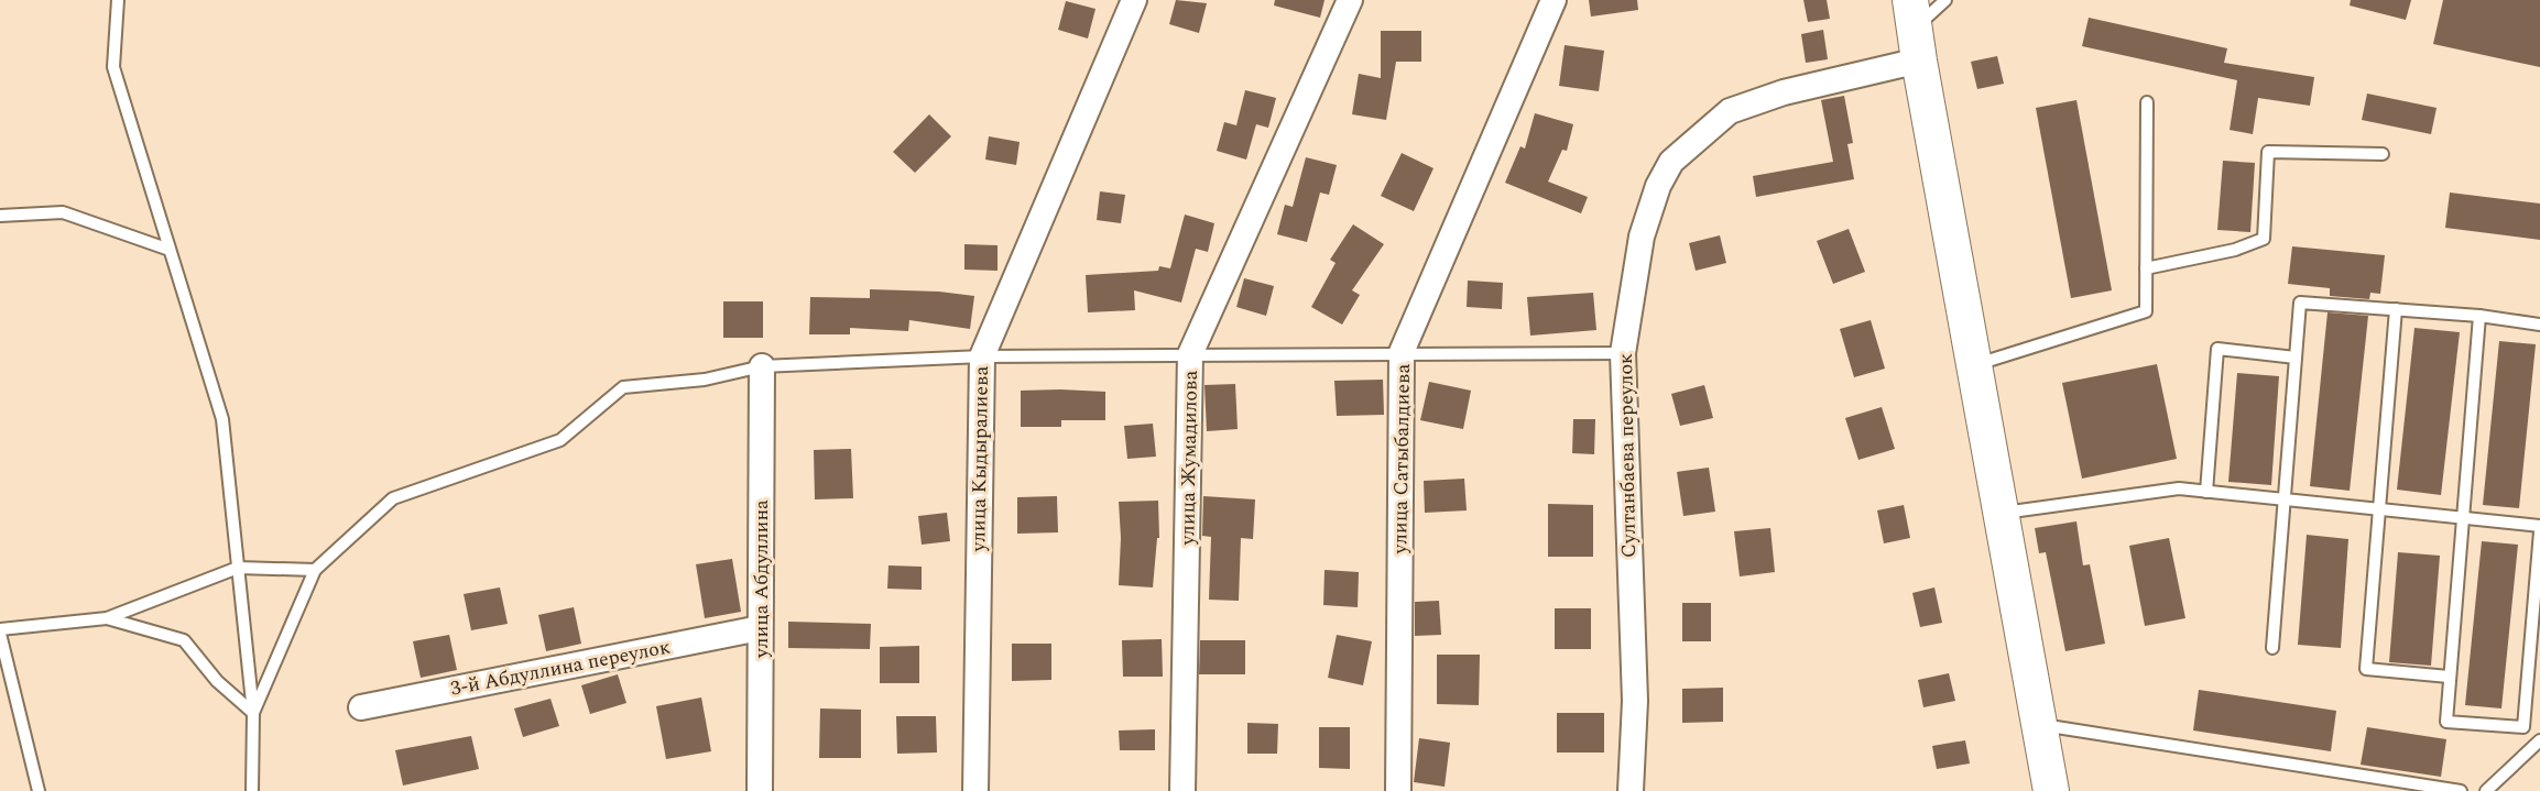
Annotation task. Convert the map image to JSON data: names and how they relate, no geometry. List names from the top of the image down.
{
  "streets": {
    "street": [
      "Султанбаева переулок",
      "улица Жумадилова",
      "улица Кыдыралиева",
      "улица Сатыбалдиева",
      "улица Абдуллина",
      "3-й Абдуллина переулок"
    ]
  },
  "crossings": [
    ["улица Абдуллина", "3-й Абдуллина переулок"]
  ]
}
